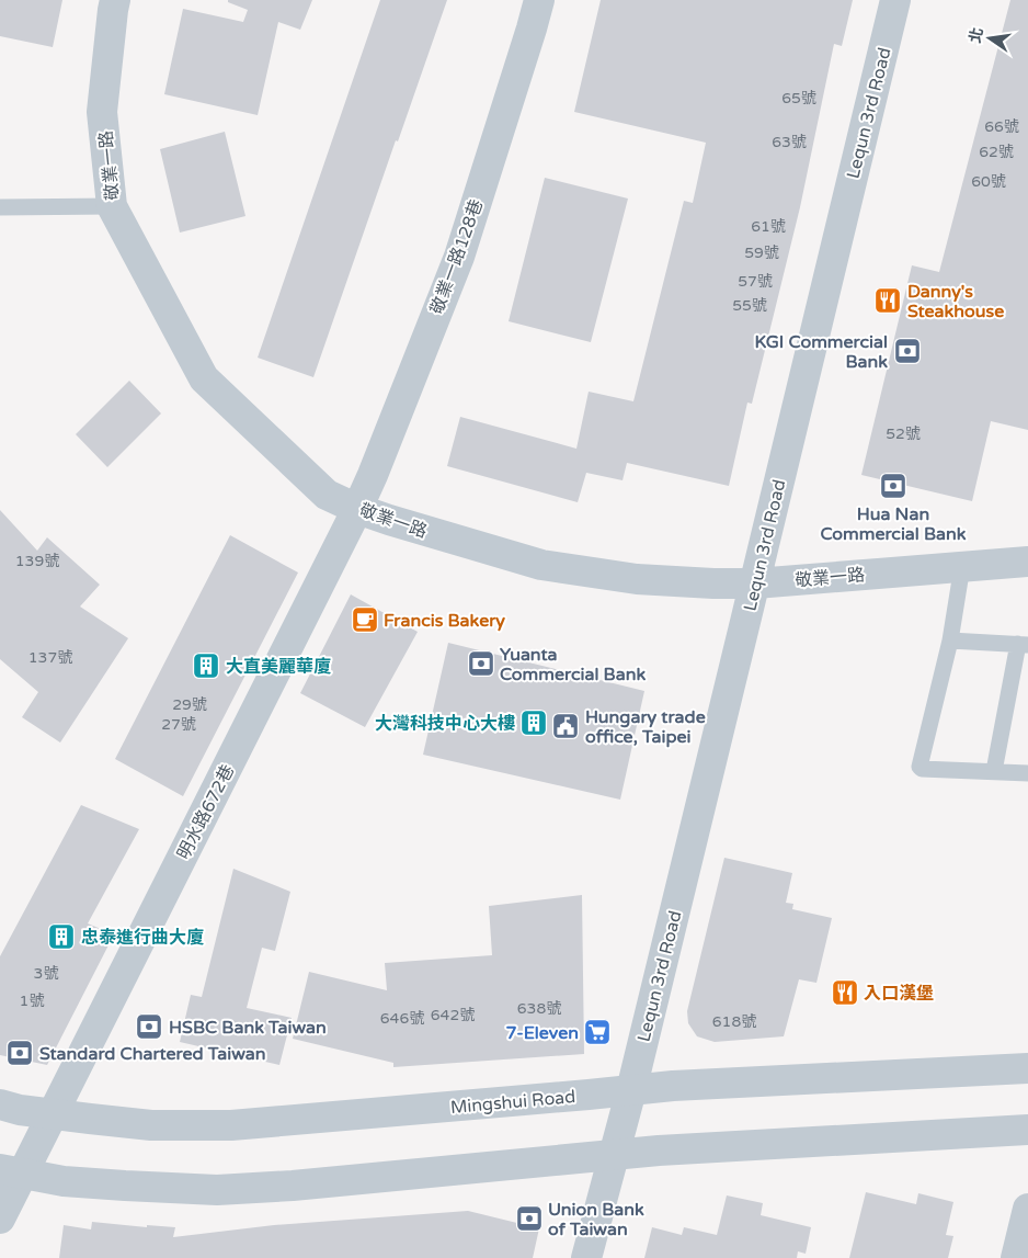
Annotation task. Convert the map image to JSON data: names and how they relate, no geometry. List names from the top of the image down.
{
  "streets": {
    "street": [
      "Lequn 3rd Road",
      "敬業一路",
      "敬業一路128巷",
      "明水路672巷",
      "Mingshui Road"
    ]
  },
  "crossings": [
    ["Lequn 3rd Road", "敬業一路"],
    ["Lequn 3rd Road", "Mingshui Road"],
    ["敬業一路", "敬業一路128巷"],
    ["敬業一路", "明水路672巷"],
    ["敬業一路128巷", "明水路672巷"],
    ["明水路672巷", "Mingshui Road"]
  ],
  "places": {
    "restaurant": ["Danny's Steakhouse", "入口漢堡"],
    "bank": [
      "KGI Commercial Bank",
      "Hua Nan Commercial Bank",
      "Yuanta Commercial Bank",
      "HSBC Bank Taiwan",
      "Standard Chartered Taiwan",
      "Union Bank of Taiwan"
    ],
    "cafe": ["Francis Bakery"],
    "building": ["大直美麗華廈", "大灣科技中心大樓", "忠泰進行曲大廈"],
    "public building": ["Hungary trade office, Taipei"],
    "supermarket": ["7-Eleven"]
  },
  "house_numbers": [
    "65號",
    "66號",
    "63號",
    "62號",
    "60號",
    "61號",
    "59號",
    "57號",
    "55號",
    "52號",
    "139號",
    "137號",
    "29號",
    "27號",
    "3號",
    "1號",
    "638號",
    "642號",
    "646號",
    "618號"
  ],
  "north": "left"
}
